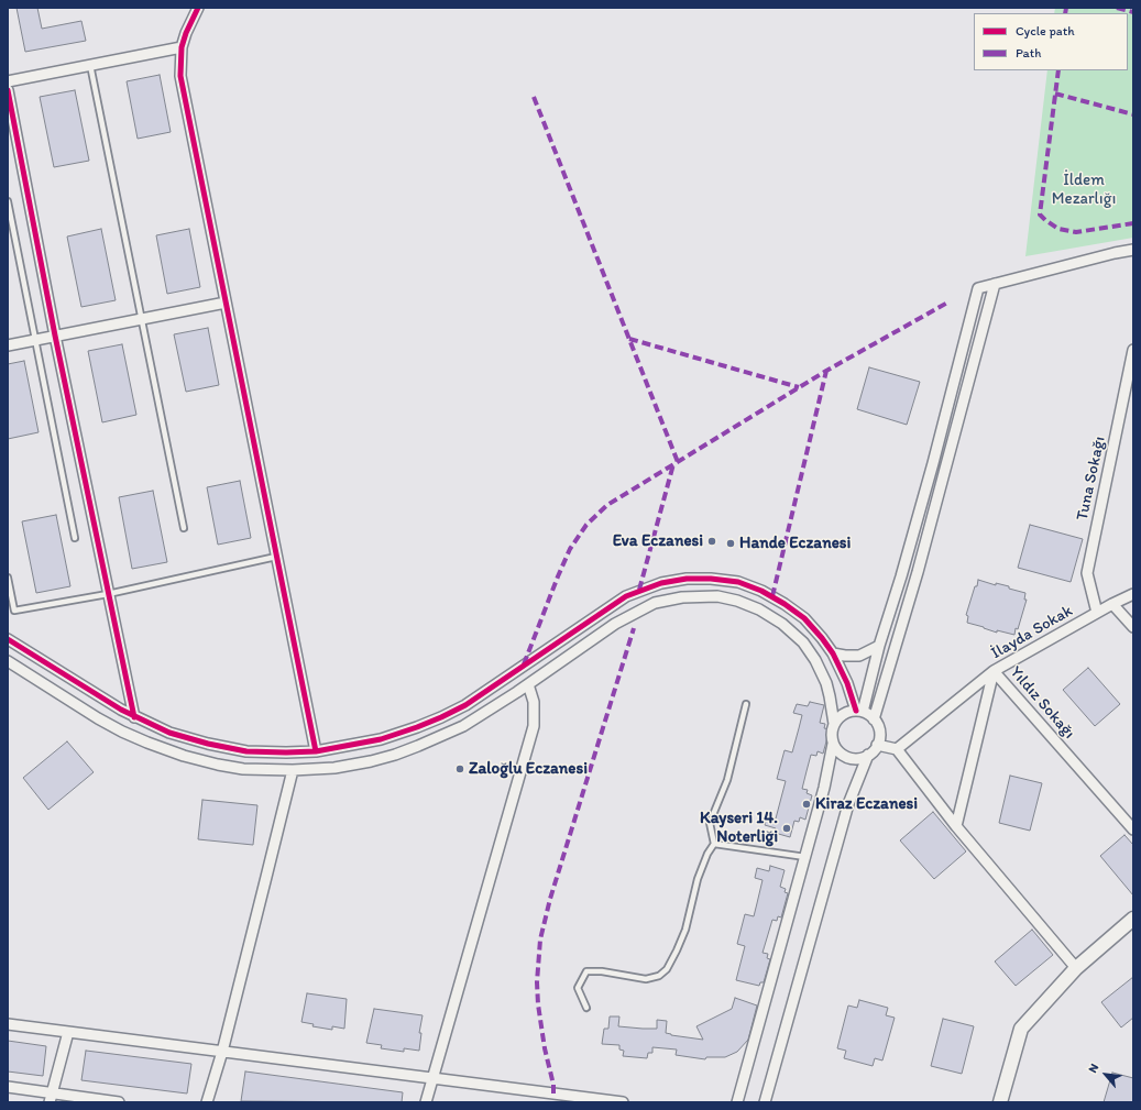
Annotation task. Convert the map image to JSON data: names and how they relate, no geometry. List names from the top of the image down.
{
  "streets": {
    "street": ["Tuna Sokağı", "İlayda Sokak", "Yıldız Sokağı"]
  },
  "crossings": [
    ["Tuna Sokağı", "İlayda Sokak"],
    ["İlayda Sokak", "Yıldız Sokağı"]
  ],
  "parks": ["İldem Mezarlığı"],
  "places": [
    "Eva Eczanesi",
    "Hande Eczanesi",
    "Zaloğlu Eczanesi",
    "Kiraz Eczanesi",
    "Kayseri 14. Noterliği"
  ],
  "legend": ["Cycle path", "Path"],
  "north": "top left"
}
